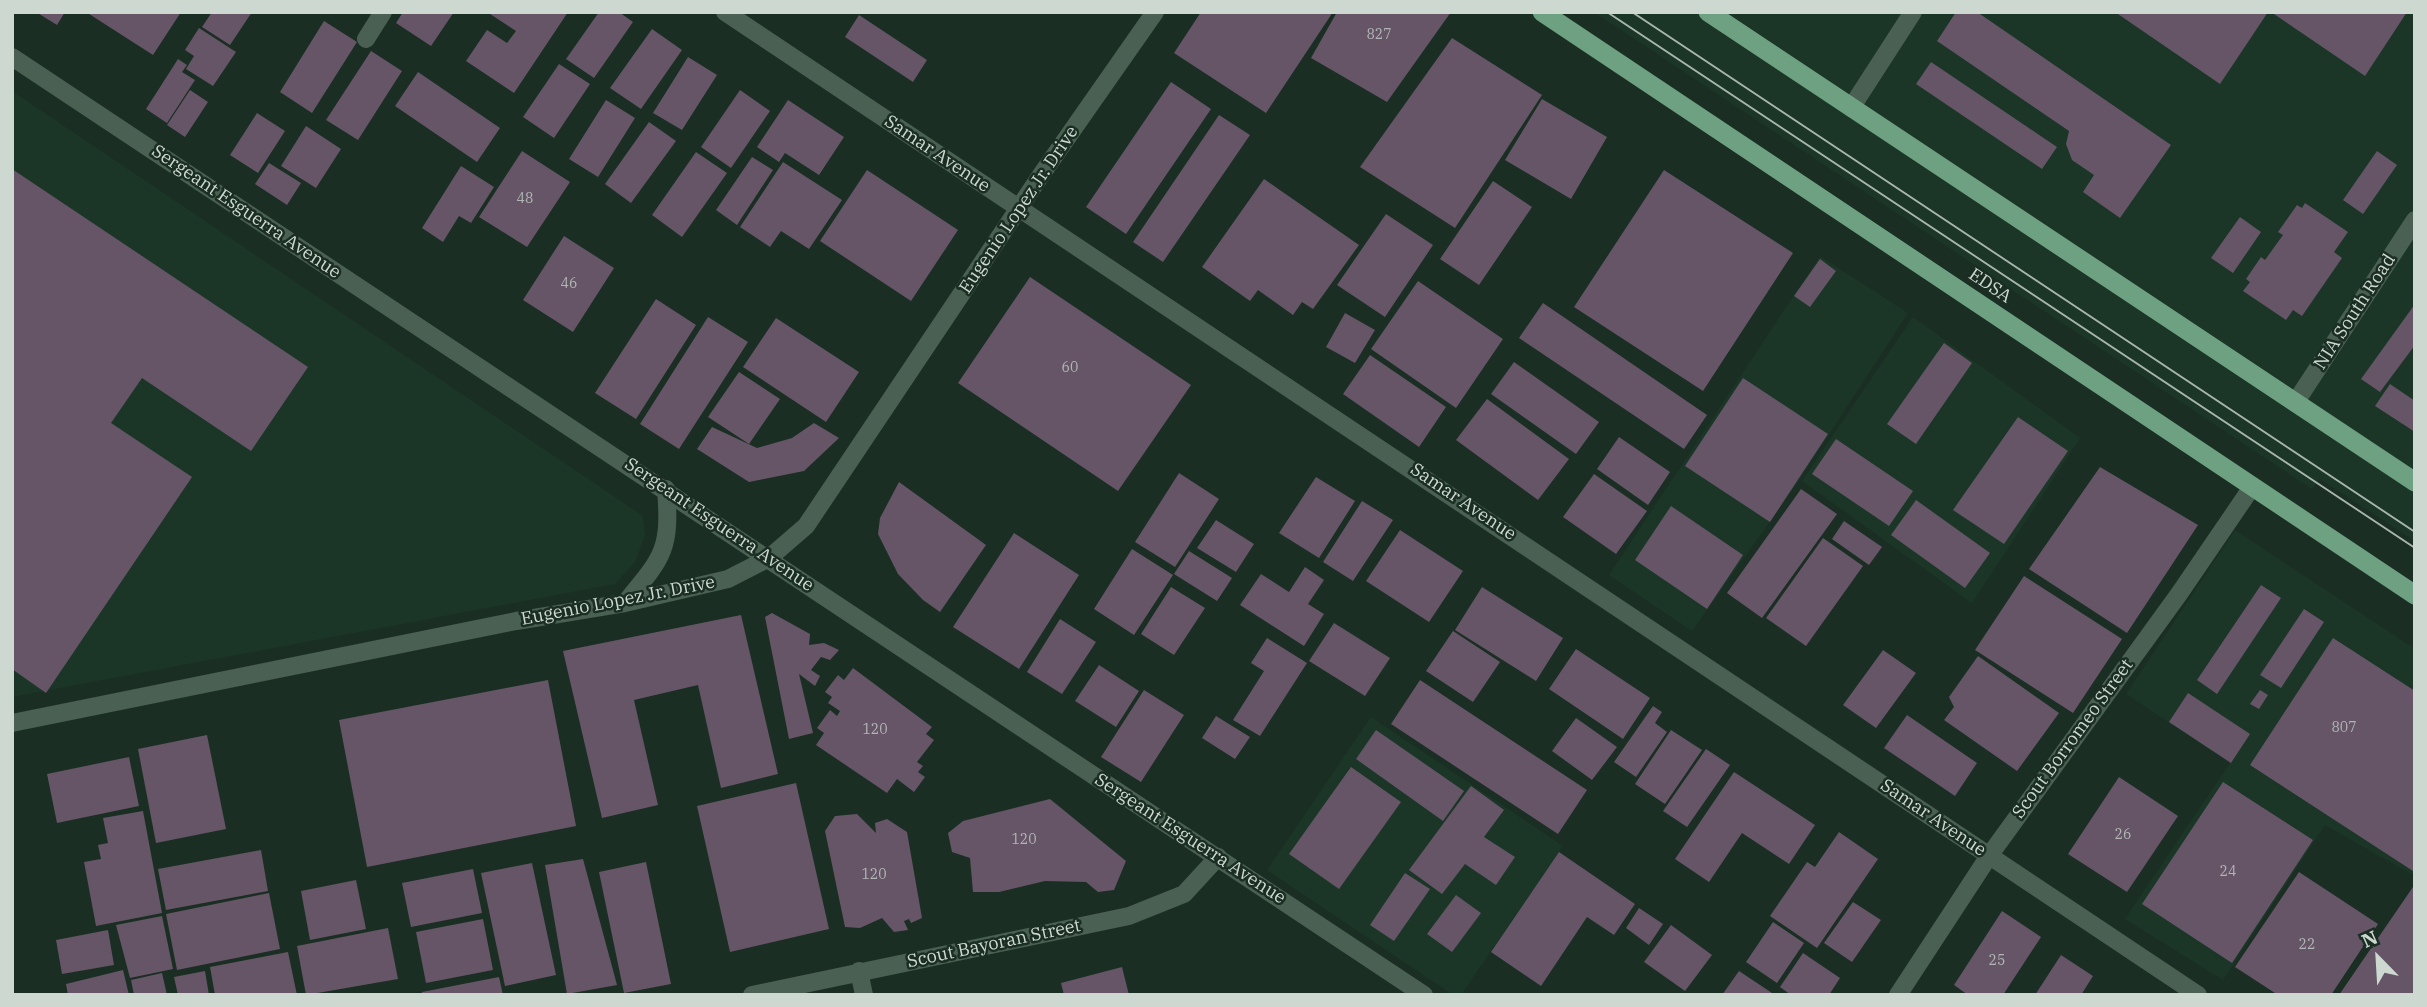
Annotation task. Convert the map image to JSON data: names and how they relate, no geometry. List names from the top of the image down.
{
  "streets": {
    "highway": ["EDSA"],
    "street": [
      "Samar Avenue",
      "Eugenio Lopez Jr. Drive",
      "Sergeant Esguerra Avenue",
      "NIA South Road",
      "Scout Borromeo Street",
      "Scout Bayoran Street"
    ]
  },
  "crossings": [
    ["Samar Avenue", "Eugenio Lopez Jr. Drive"],
    ["Samar Avenue", "Scout Borromeo Street"],
    ["Eugenio Lopez Jr. Drive", "Sergeant Esguerra Avenue"],
    ["Sergeant Esguerra Avenue", "Scout Bayoran Street"],
    ["EDSA", "Scout Borromeo Street"]
  ],
  "house_numbers": [
    "827",
    "48",
    "46",
    "60",
    "807",
    "120",
    "26",
    "120",
    "24",
    "120",
    "22",
    "25"
  ],
  "north": "top left"
}
